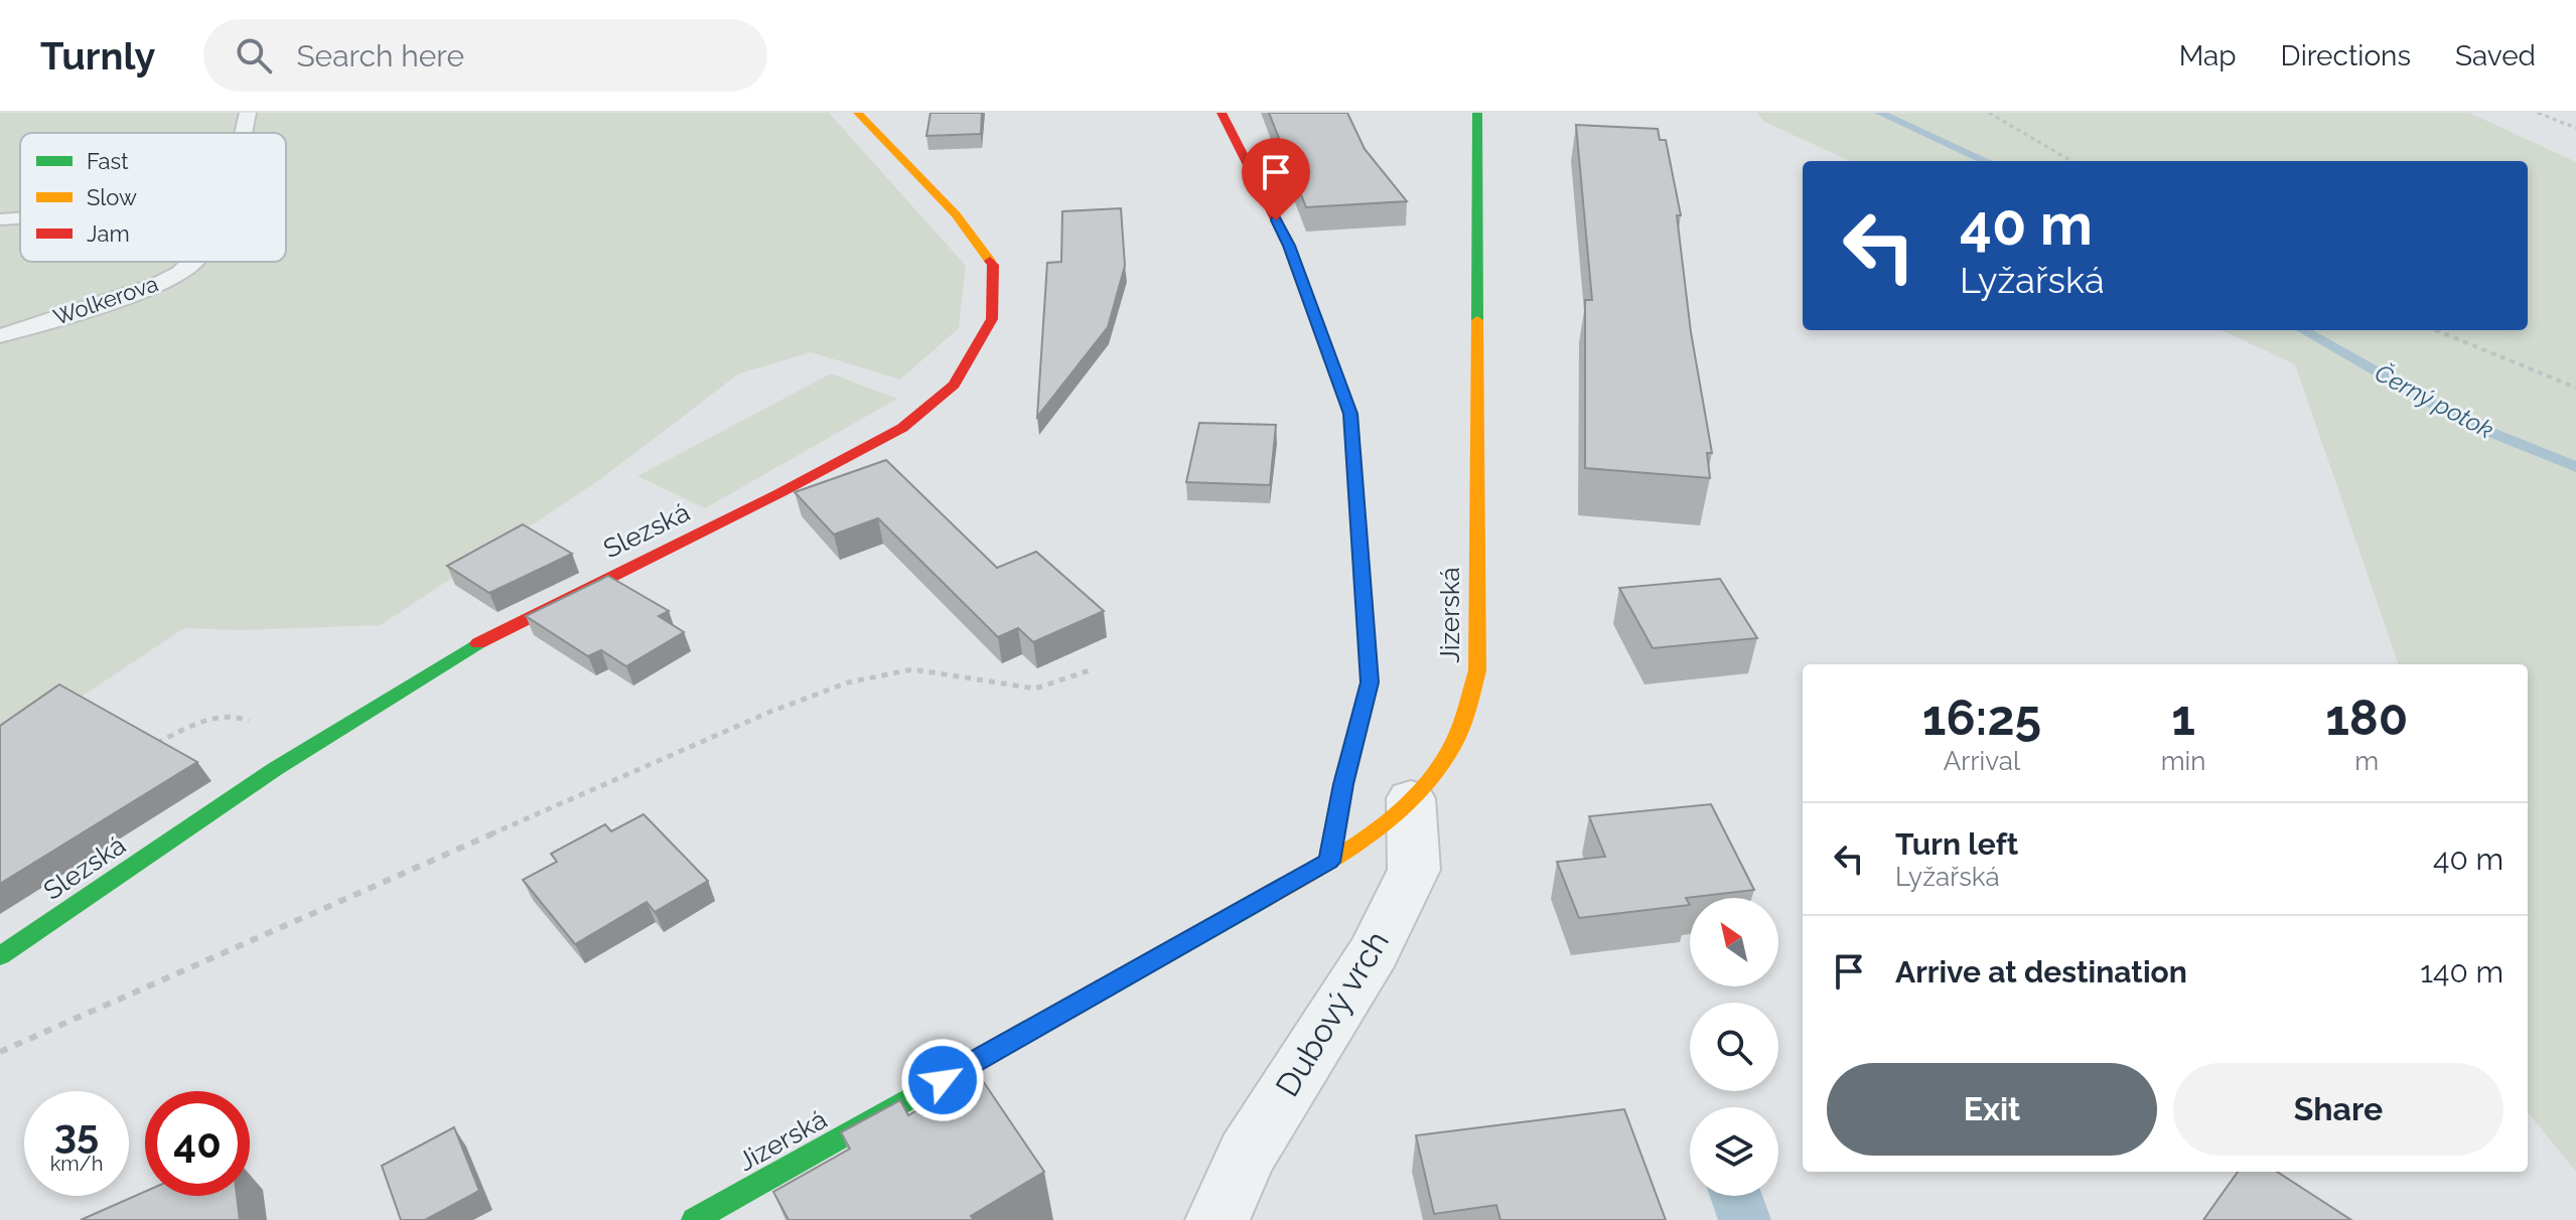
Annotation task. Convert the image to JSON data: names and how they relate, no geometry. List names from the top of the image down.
{
  "streets": {
    "street": ["Slezská", "Jizerská", "Dubový vrch"],
    "lane": ["Wolkerova"]
  },
  "crossings": [
    ["Jizerská", "Dubový vrch"]
  ],
  "water": ["Černý potok"],
  "legend": ["Fast", "Slow", "Jam"],
  "north": "top left",
  "page": {
    "header": "Turnly",
    "search": "Search here",
    "nav": ["Map", "Directions", "Saved"],
    "turn": ["40 m", "Lyžařská"],
    "eta": [
      "16:25",
      "Arrival",
      "1",
      "min",
      "180",
      "m"
    ],
    "list": [
      {
        "name": "Turn left",
        "note": "Lyžařská",
        "value": "40 m"
      },
      {
        "name": "Arrive at destination",
        "value": "140 m"
      }
    ],
    "buttons": ["Exit", "Share"],
    "speed": "35 km/h",
    "limit": "40"
  }
}
